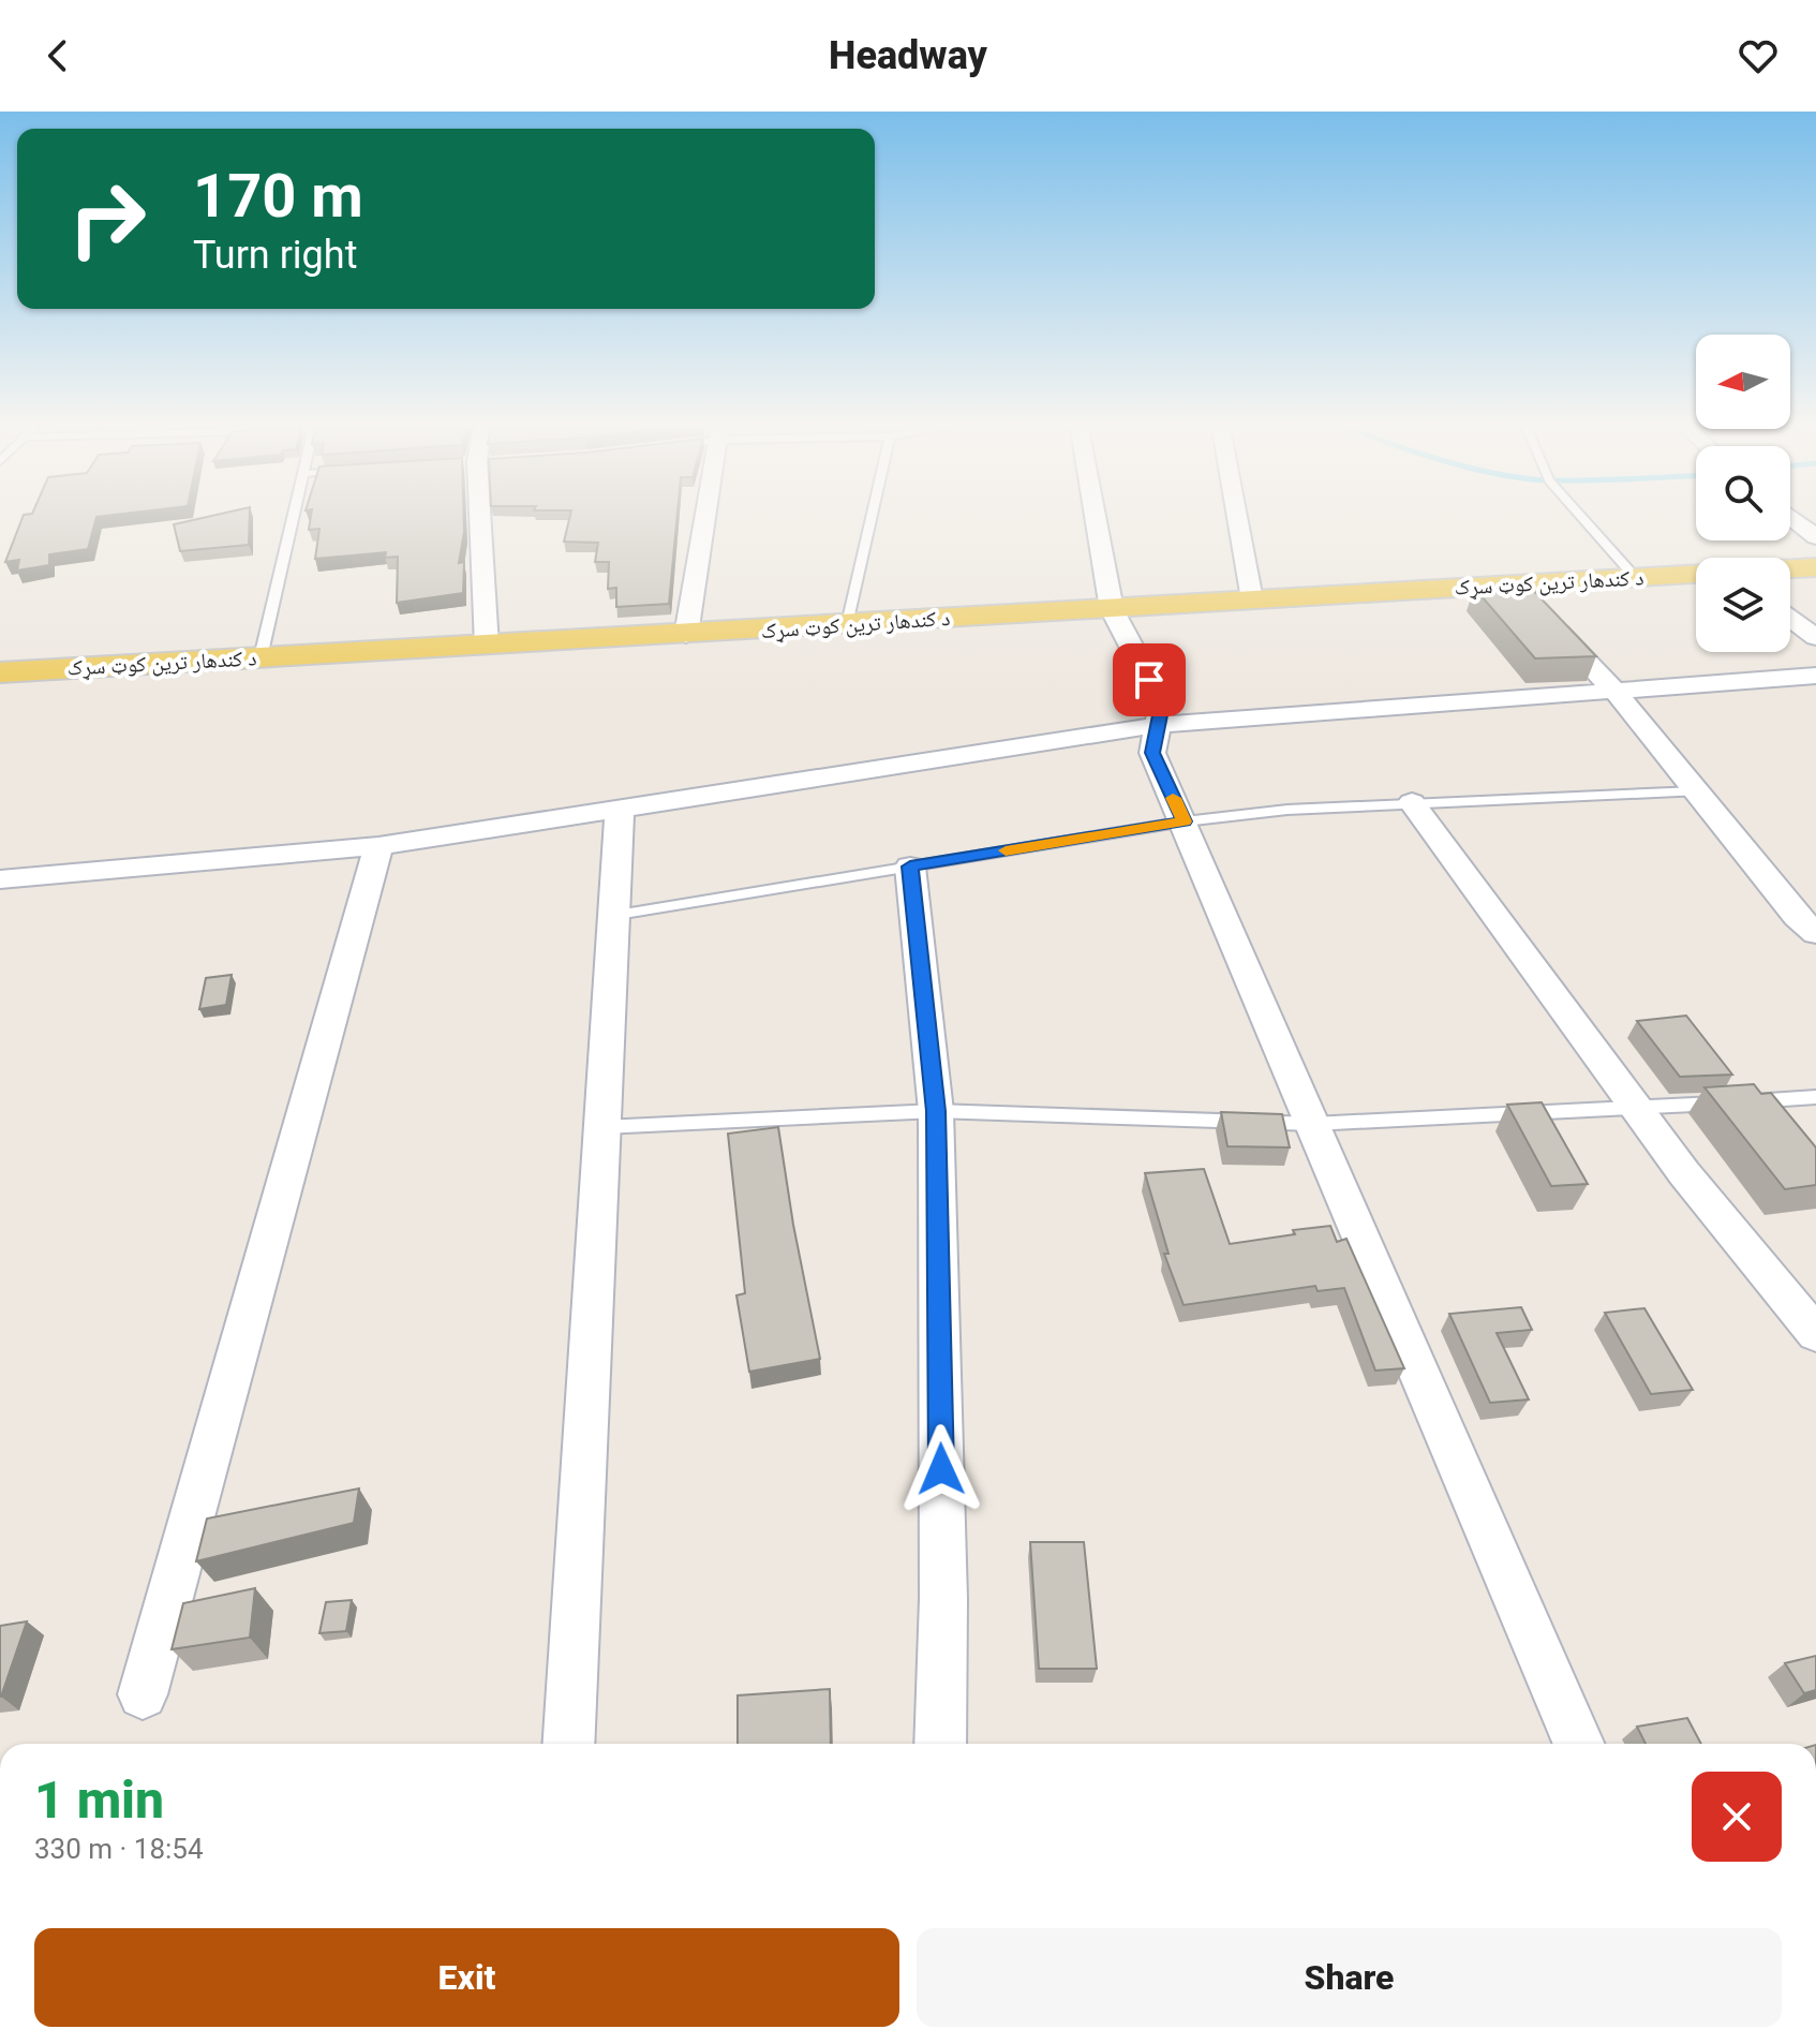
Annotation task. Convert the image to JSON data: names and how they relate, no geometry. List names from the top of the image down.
{
  "streets": {
    "main road": ["د کندهار ترين کوټ سړک"]
  },
  "north": "left",
  "page": {
    "header": "Headway",
    "turn": ["170 m", "Turn right"],
    "heading": ["1 min", "330 m · 18:54"],
    "buttons": ["Exit", "Share"]
  }
}
